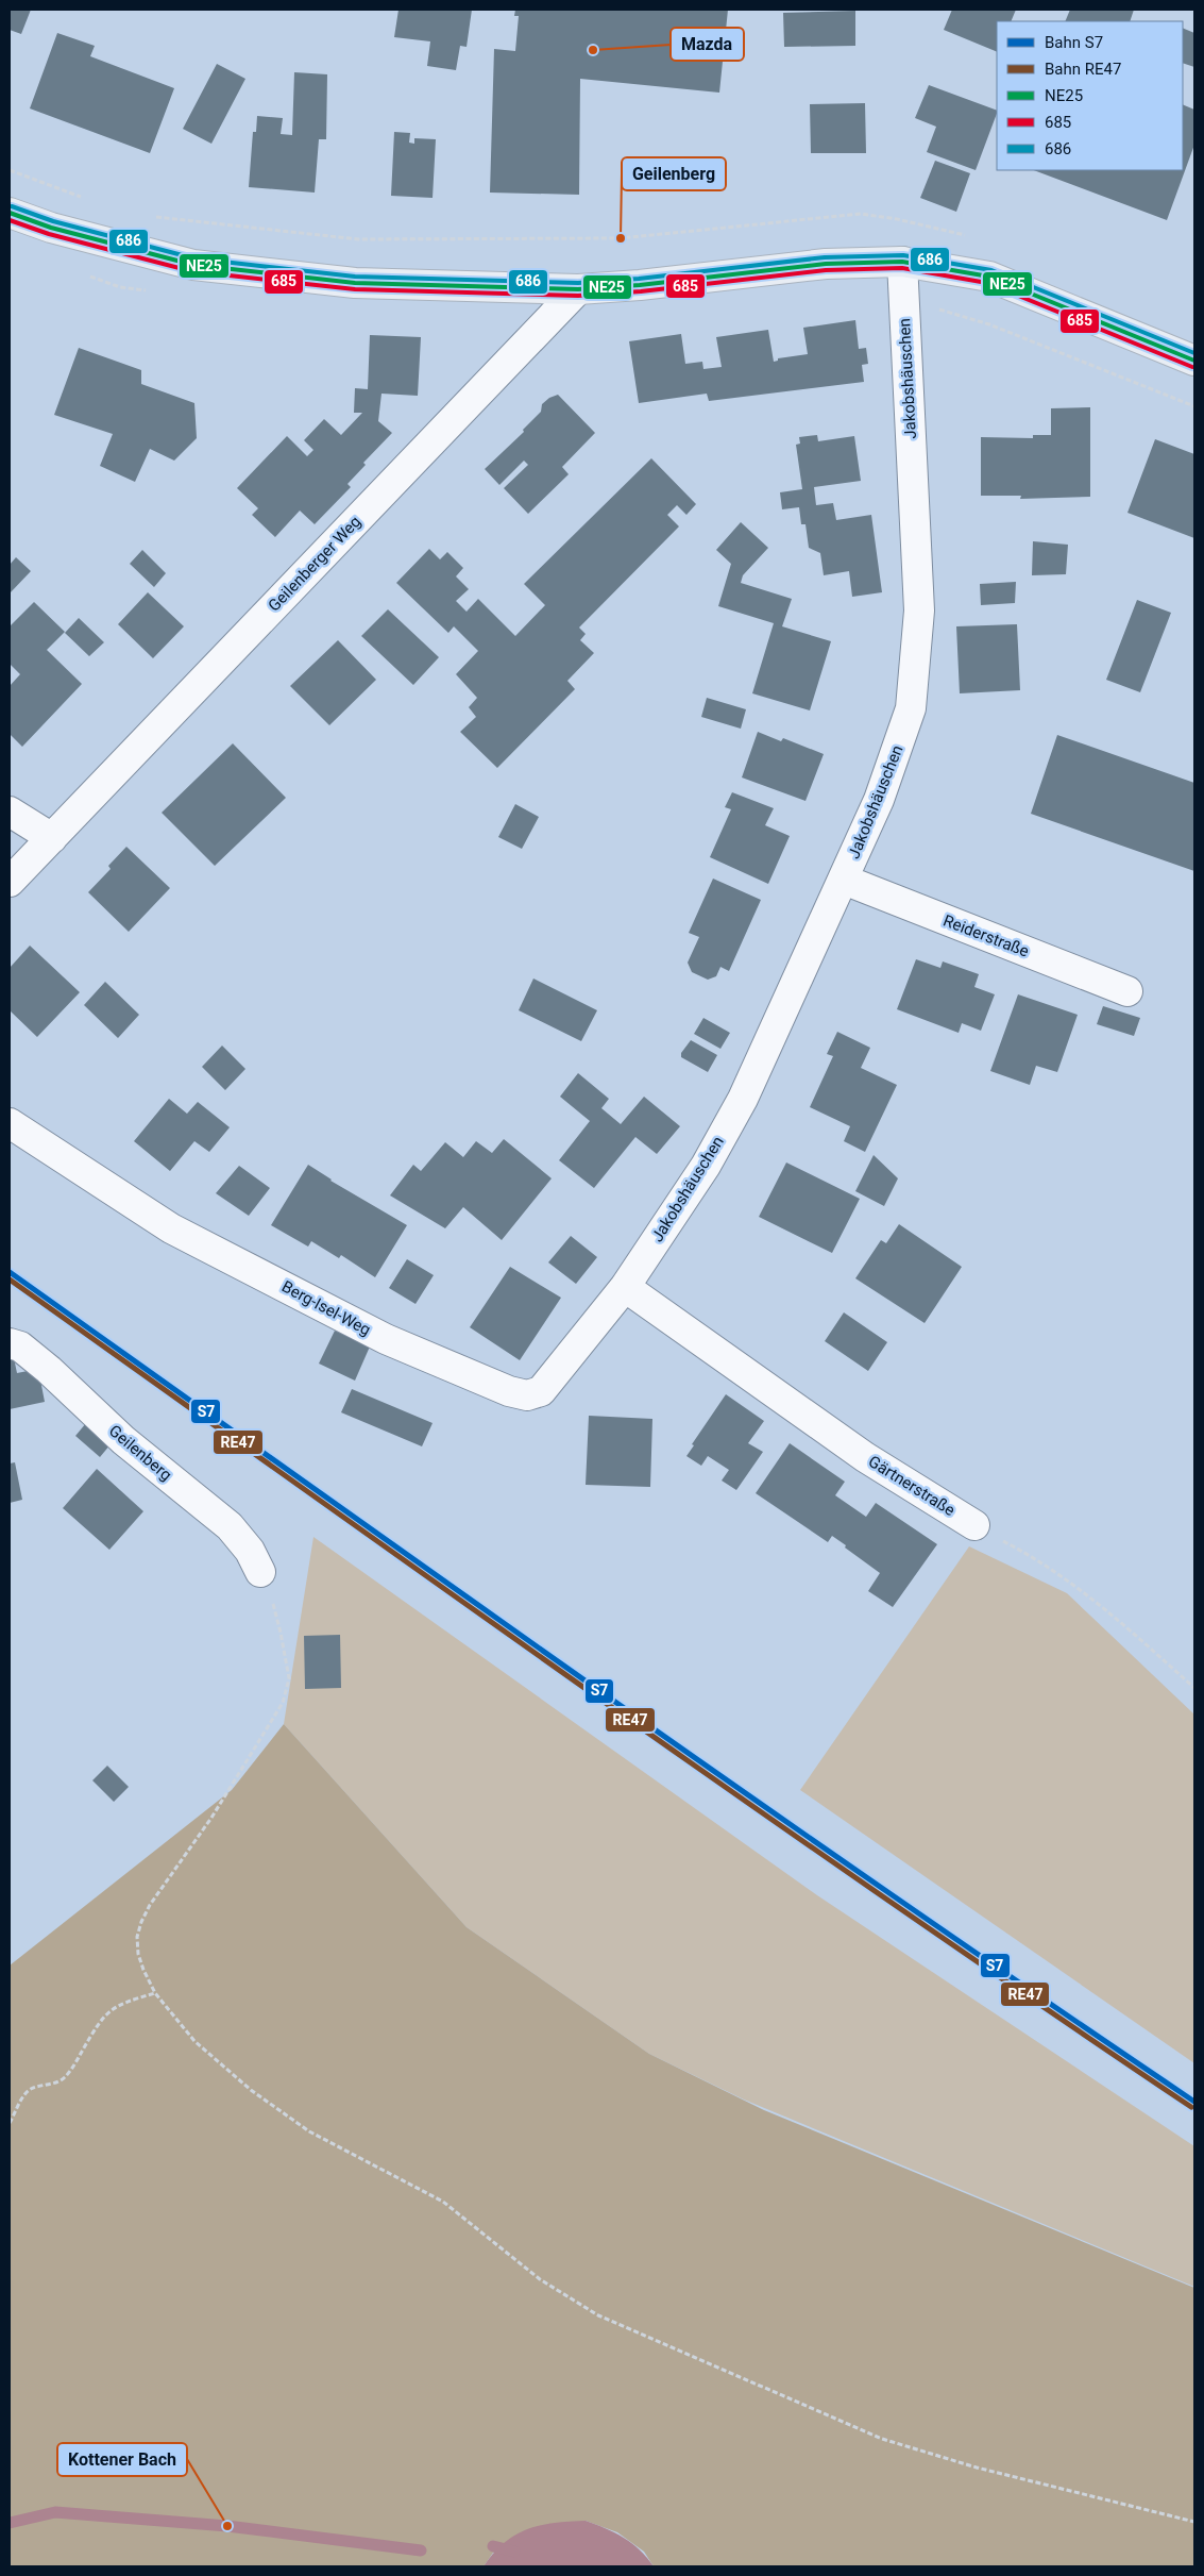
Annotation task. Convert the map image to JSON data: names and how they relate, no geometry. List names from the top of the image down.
{
  "streets": {
    "street": [
      "Jakobshäuschen",
      "Geilenberger Weg",
      "Reiderstraße",
      "Berg-Isel-Weg",
      "Geilenberg",
      "Gärtnerstraße"
    ]
  },
  "crossings": [
    ["Jakobshäuschen", "Reiderstraße"],
    ["Jakobshäuschen", "Berg-Isel-Weg"],
    ["Jakobshäuschen", "Gärtnerstraße"],
    ["Berg-Isel-Weg", "Gärtnerstraße"]
  ],
  "places": ["Mazda", "Geilenberg", "Kottener Bach"],
  "lines": [
    "transit line 686",
    "transit line NE25",
    "transit line 685",
    "rail line S7",
    "rail line RE47"
  ],
  "legend": [
    "Bahn S7",
    "Bahn RE47",
    "NE25",
    "685",
    "686"
  ]
}
